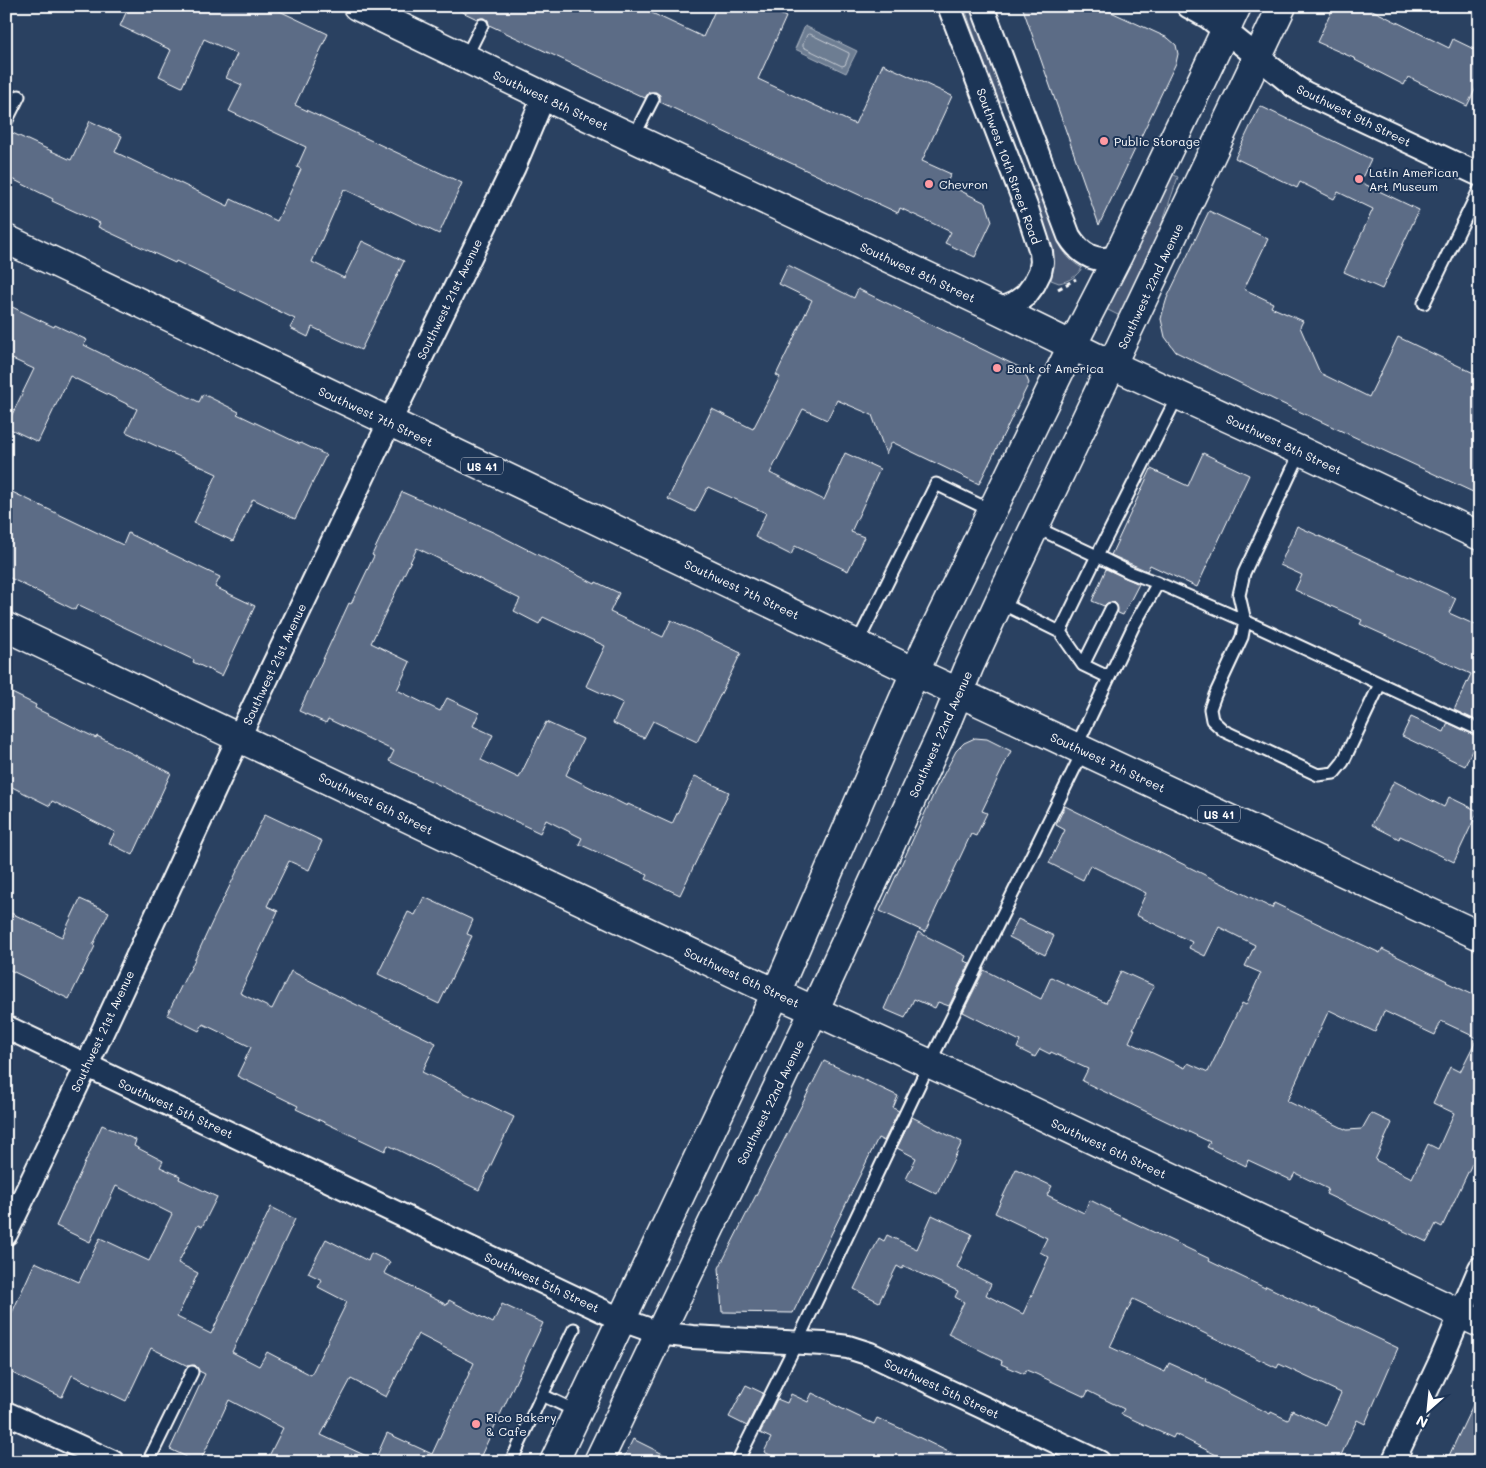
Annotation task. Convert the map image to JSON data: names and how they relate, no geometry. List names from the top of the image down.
{
  "streets": {
    "main road": [
      "Southwest 8th Street",
      "Southwest 22nd Avenue",
      "Southwest 7th Street",
      "US 41",
      "Southwest 6th Street"
    ],
    "street": [
      "Southwest 9th Street",
      "Southwest 10th Street Road",
      "Southwest 21st Avenue",
      "Southwest 5th Street"
    ]
  },
  "crossings": [
    ["Southwest 8th Street", "Southwest 10th Street Road"],
    ["Southwest 8th Street", "Southwest 22nd Avenue"],
    ["Southwest 8th Street", "Southwest 21st Avenue"],
    ["Southwest 9th Street", "Southwest 22nd Avenue"],
    ["Southwest 22nd Avenue", "Southwest 7th Street"],
    ["Southwest 22nd Avenue", "Southwest 6th Street"],
    ["Southwest 22nd Avenue", "Southwest 5th Street"],
    ["Southwest 21st Avenue", "Southwest 7th Street"],
    ["Southwest 21st Avenue", "Southwest 6th Street"],
    ["Southwest 21st Avenue", "Southwest 5th Street"]
  ],
  "places": [
    "Public Storage",
    "Latin American Art Museum",
    "Chevron",
    "Bank of America",
    "Rico Bakery & Cafe"
  ],
  "north": "bottom left"
}
